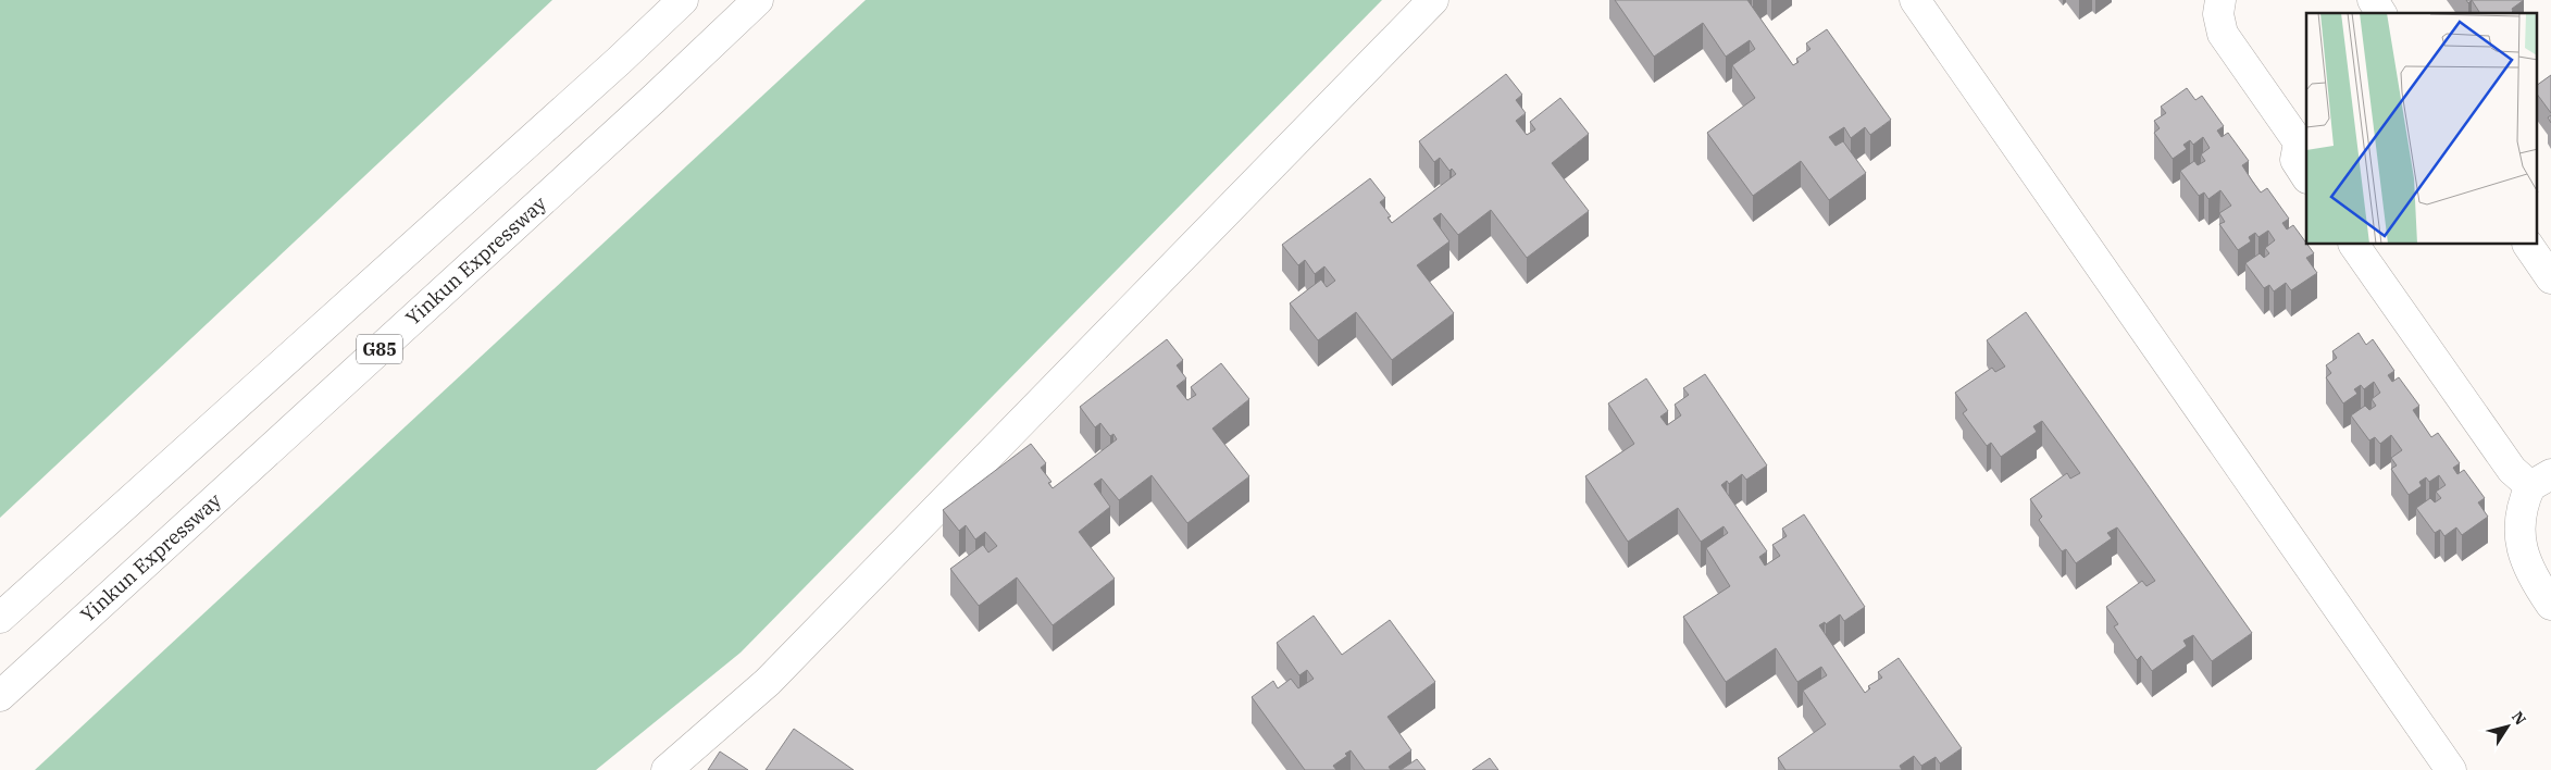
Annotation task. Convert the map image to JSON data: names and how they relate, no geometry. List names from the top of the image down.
{
  "streets": {
    "main road": ["Yinkun Expressway", "G85"]
  },
  "north": "top right"
}
